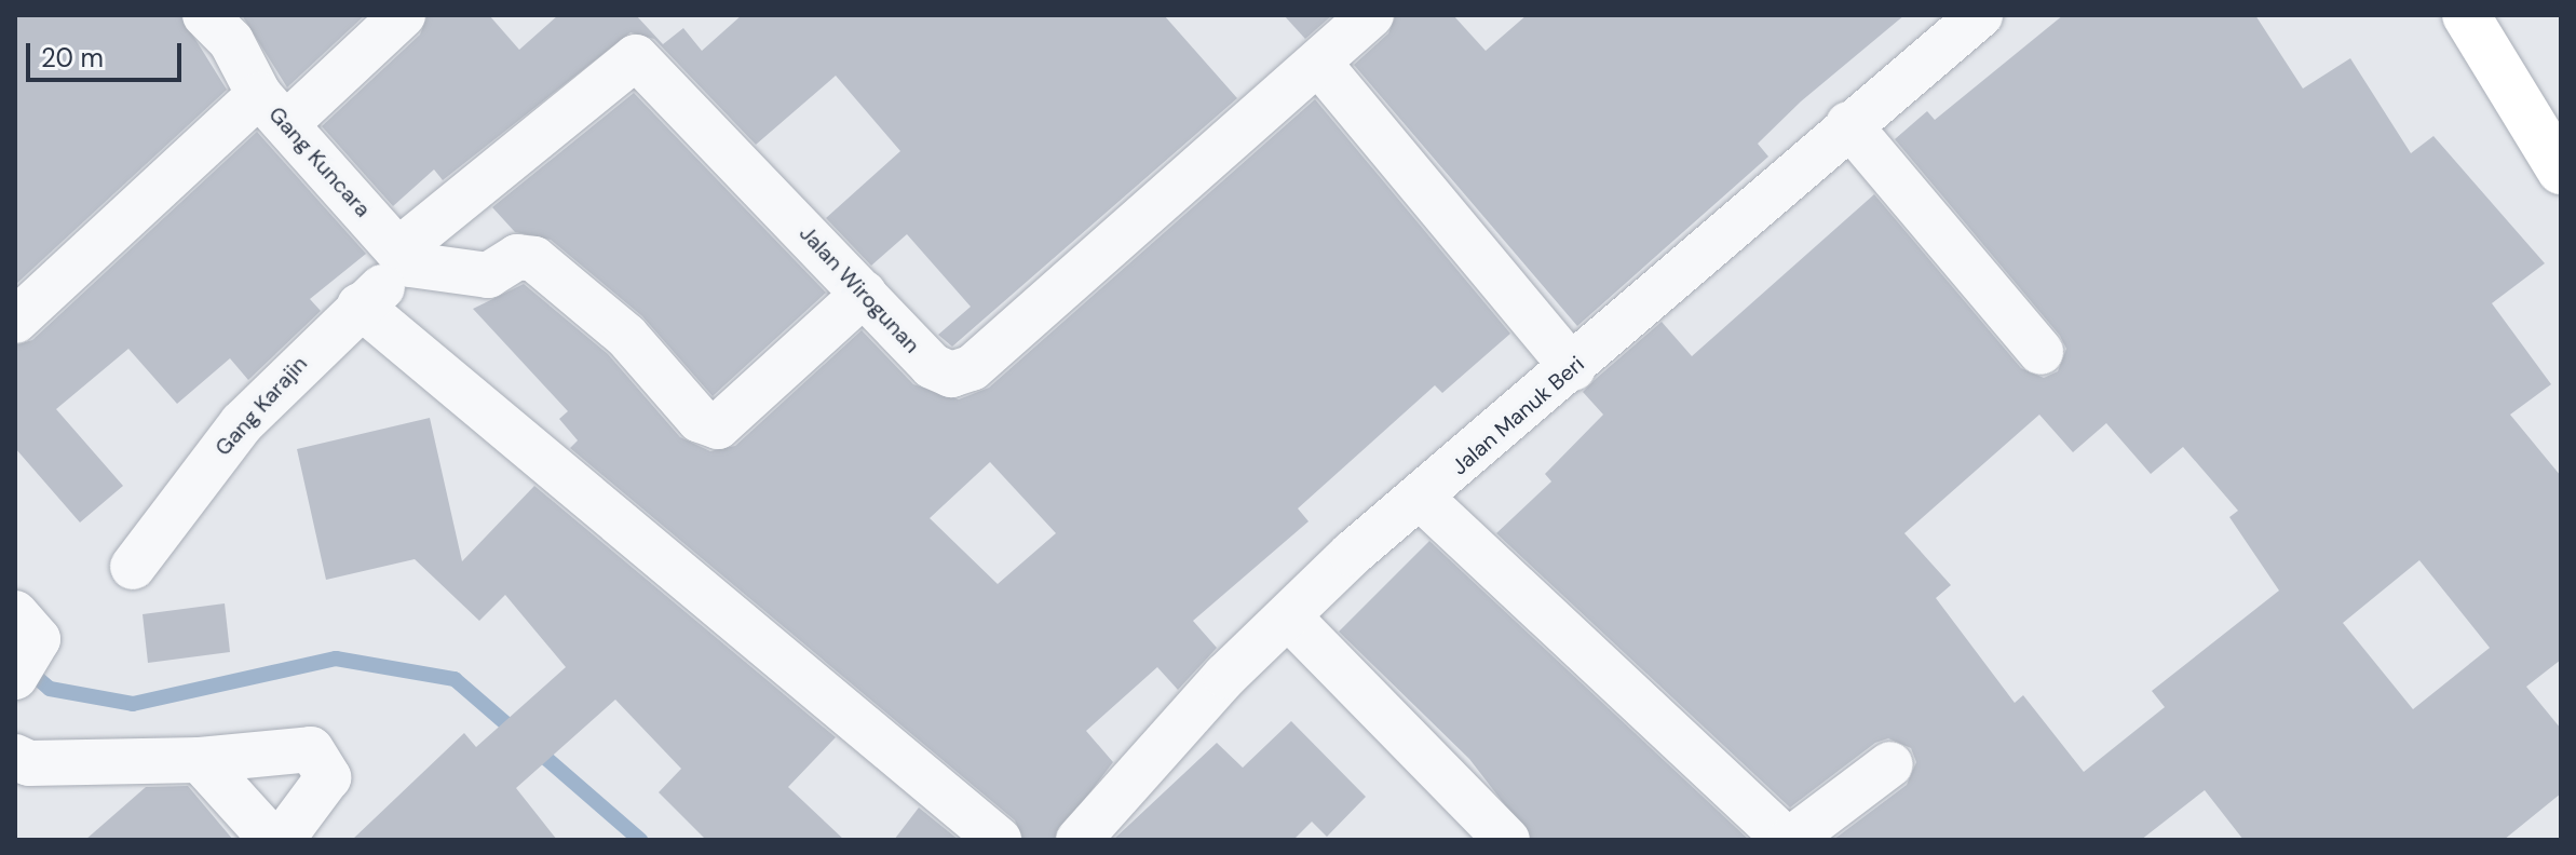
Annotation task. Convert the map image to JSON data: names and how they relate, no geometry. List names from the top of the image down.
{
  "streets": {
    "street": [
      "Gang Kuncara",
      "Jalan Wirogunan",
      "Gang Karajin",
      "Jalan Manuk Beri"
    ]
  },
  "crossings": [
    ["Gang Kuncara", "Jalan Wirogunan"],
    ["Gang Kuncara", "Gang Karajin"],
    ["Jalan Wirogunan", "Gang Karajin"]
  ],
  "scale_bar": "20 m"
}
